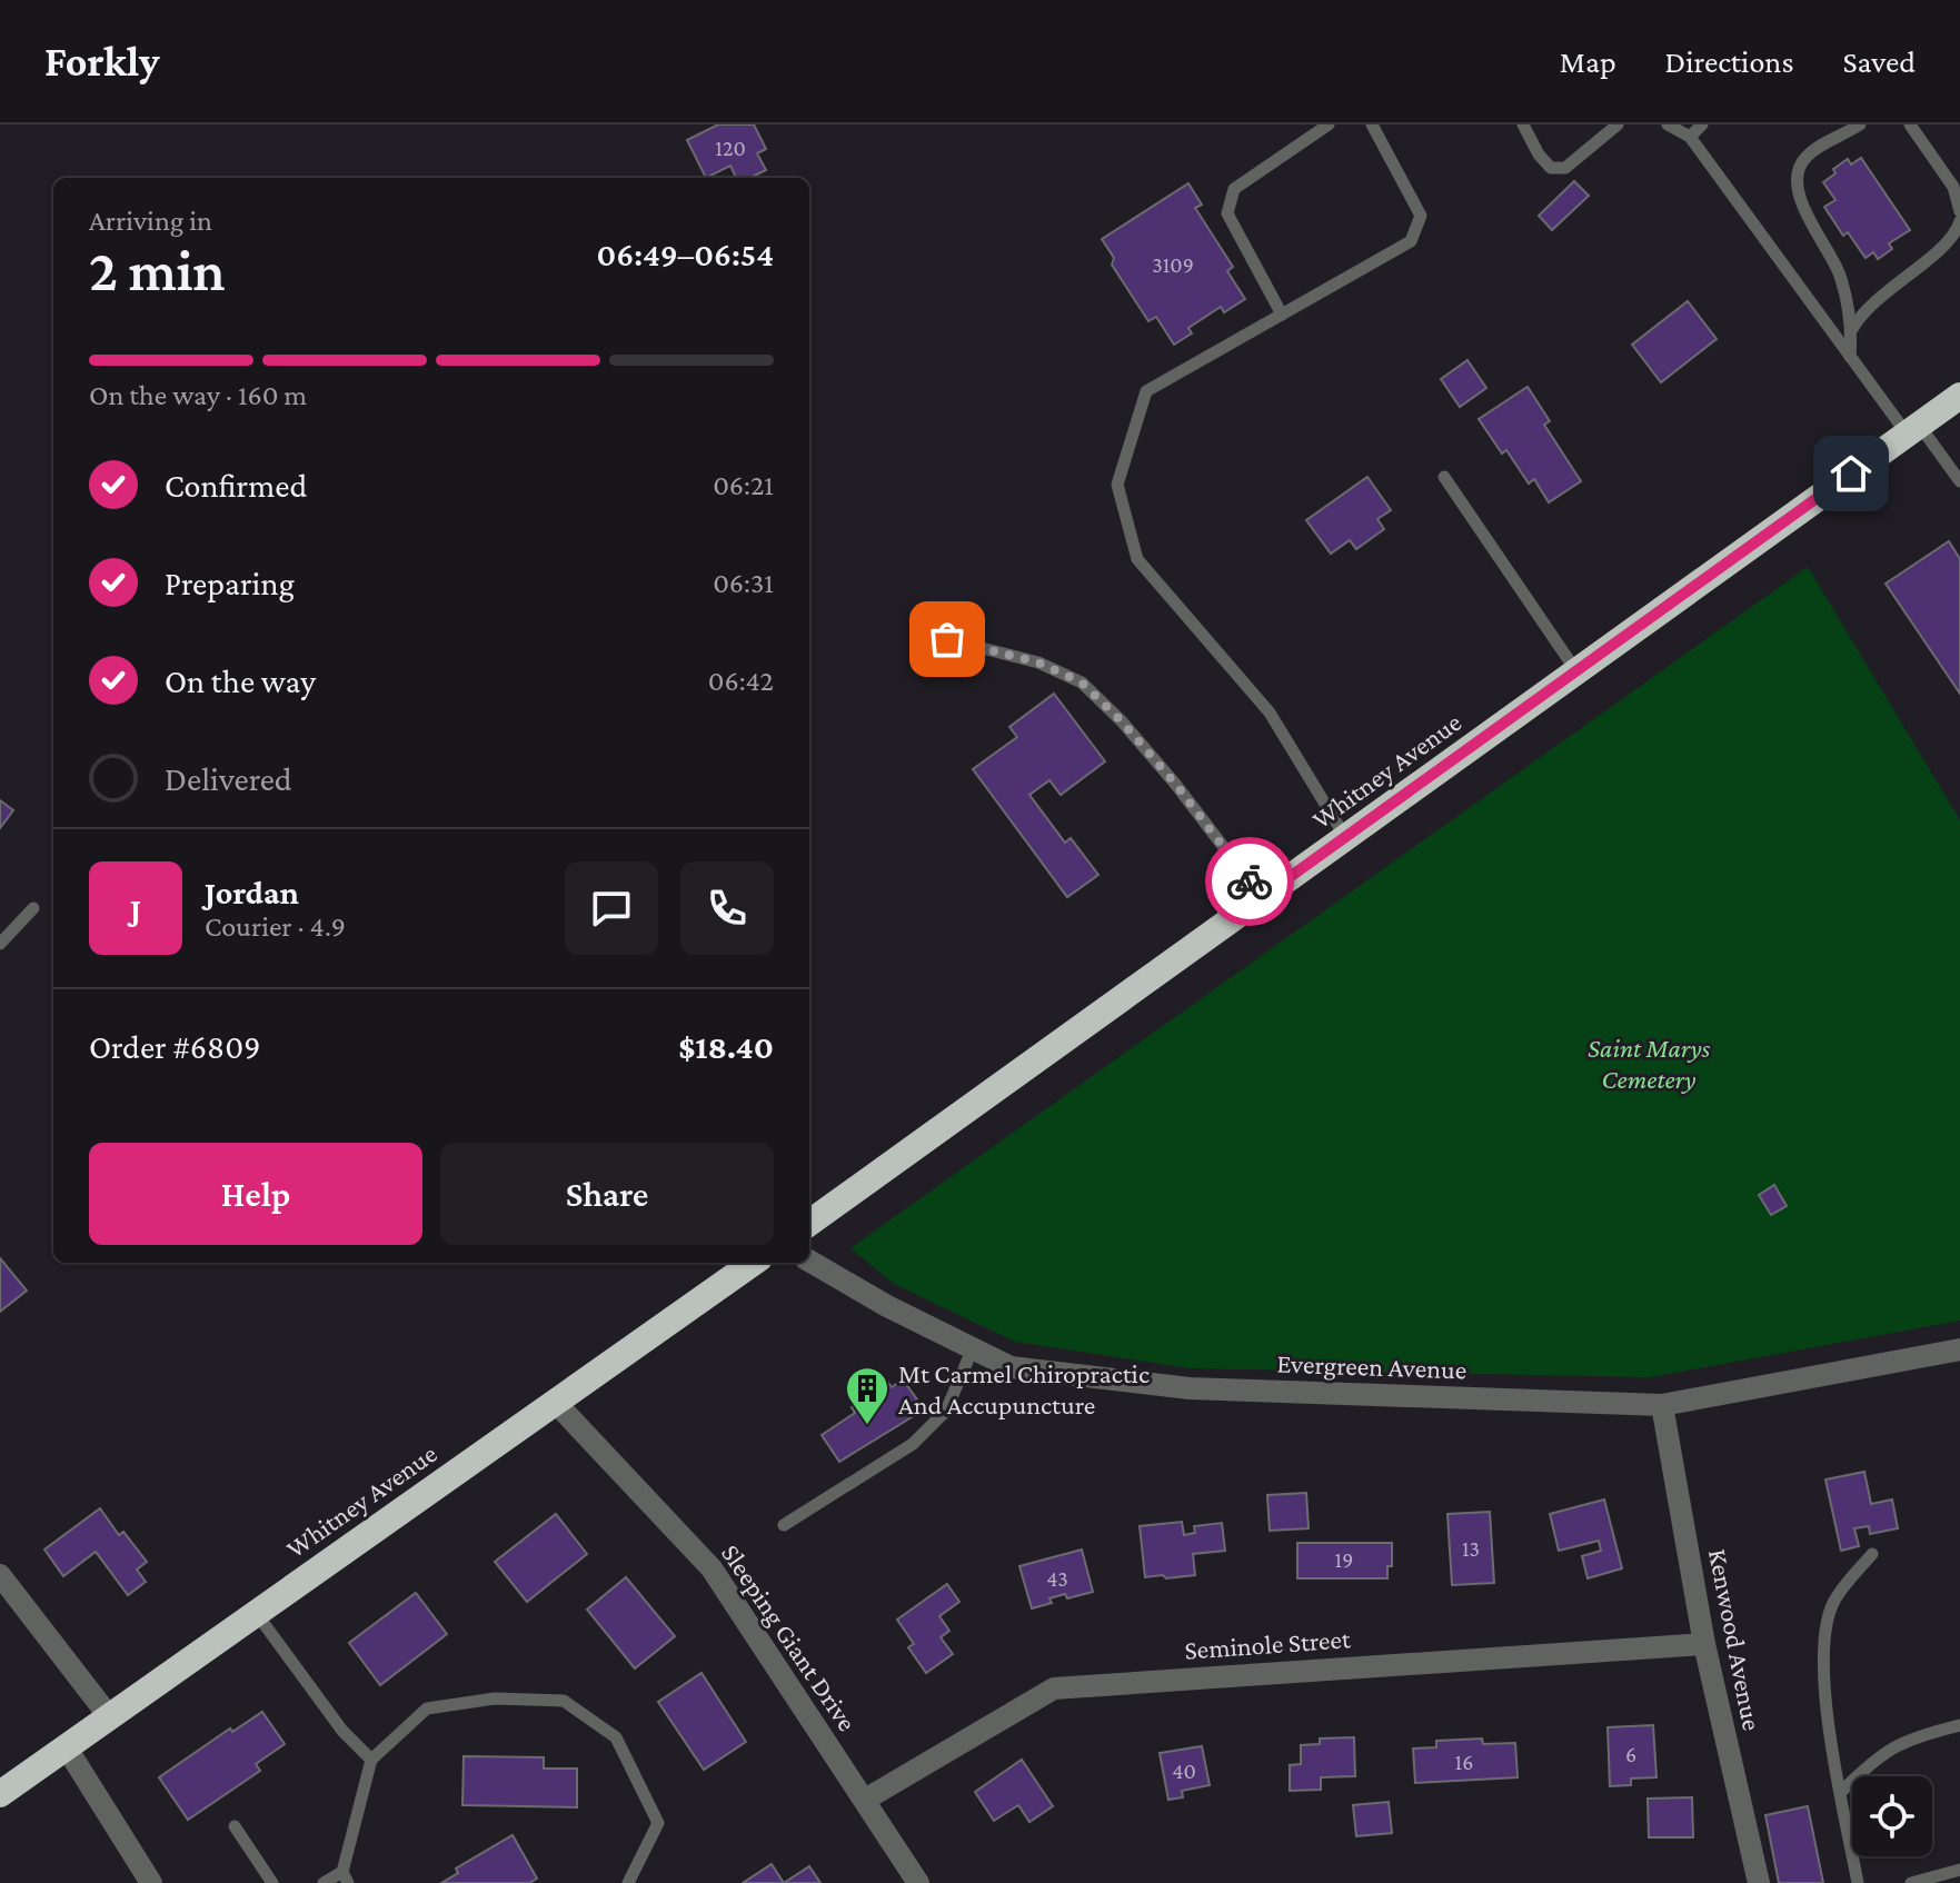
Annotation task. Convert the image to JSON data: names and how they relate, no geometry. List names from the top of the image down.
{
  "streets": {
    "highway": ["Whitney Avenue"],
    "street": [
      "Evergreen Avenue",
      "Sleeping Giant Drive",
      "Kenwood Avenue",
      "Seminole Street"
    ]
  },
  "crossings": [
    ["Whitney Avenue", "Sleeping Giant Drive"],
    ["Evergreen Avenue", "Kenwood Avenue"],
    ["Sleeping Giant Drive", "Seminole Street"],
    ["Kenwood Avenue", "Seminole Street"]
  ],
  "parks": ["Saint Marys Cemetery"],
  "places": {
    "building": ["Mt Carmel Chiropractic And Accupuncture"]
  },
  "house_numbers": [
    "120",
    "3109",
    "13",
    "19",
    "43",
    "6",
    "16",
    "40"
  ],
  "page": {
    "header": "Forkly",
    "nav": ["Map", "Directions", "Saved"],
    "heading": ["2 min", "Arriving in", "06:49–06:54"],
    "panel": [
      "Jordan",
      "Courier · 4.9",
      "Order #6809",
      "$18.40"
    ],
    "bar": "On the way · 160 m",
    "list": [
      ["Confirmed", "06:21"],
      ["Preparing", "06:31"],
      ["On the way", "06:42"],
      "Delivered"
    ],
    "round": "J",
    "buttons": ["Help", "Share"]
  }
}
